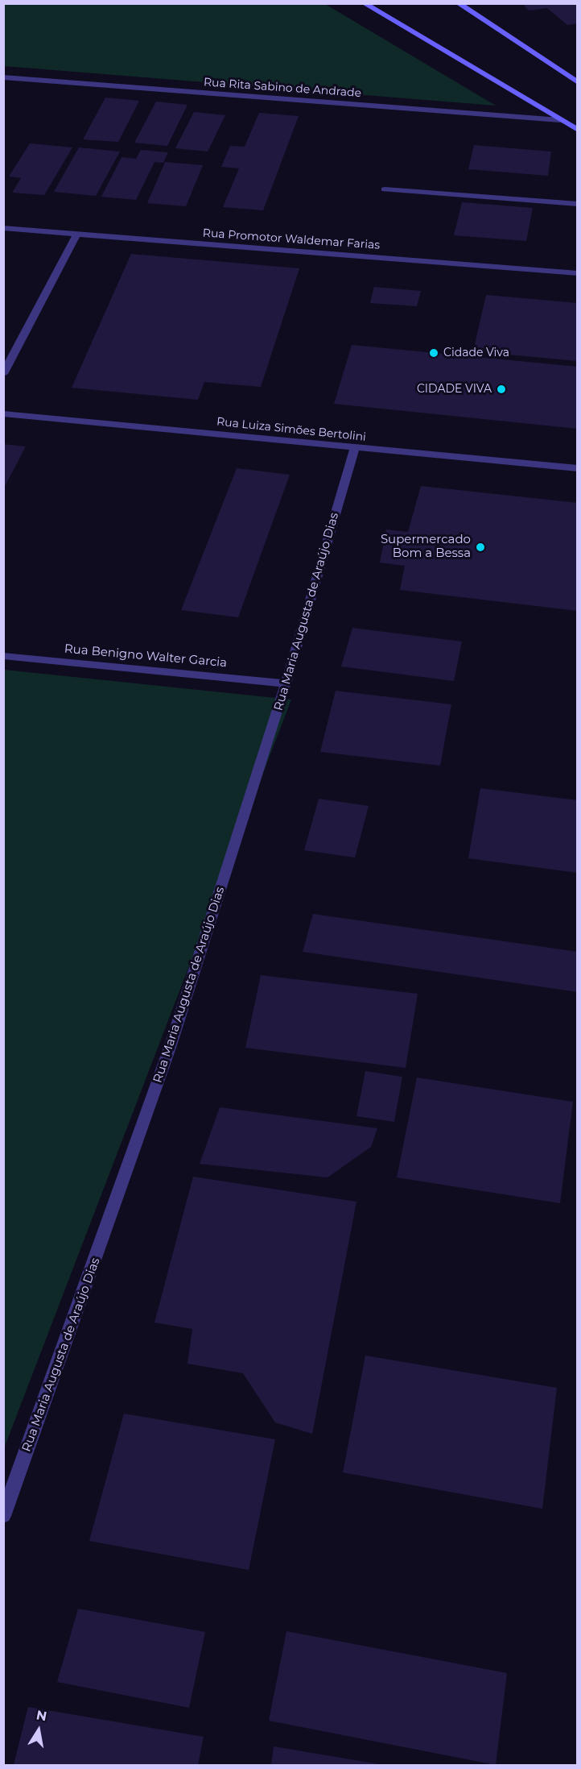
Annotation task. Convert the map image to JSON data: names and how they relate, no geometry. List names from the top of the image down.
{
  "streets": {
    "street": [
      "Rua Rita Sabino de Andrade",
      "Rua Promotor Waldemar Farias",
      "Rua Luiza Simões Bertolini",
      "Rua Maria Augusta de Araújo Dias",
      "Rua Benigno Walter Garcia"
    ]
  },
  "crossings": [
    ["Rua Luiza Simões Bertolini", "Rua Maria Augusta de Araújo Dias"],
    ["Rua Maria Augusta de Araújo Dias", "Rua Benigno Walter Garcia"]
  ],
  "places": ["Cidade Viva", "CIDADE VIVA", "Supermercado Bom a Bessa"],
  "north": "top"
}
